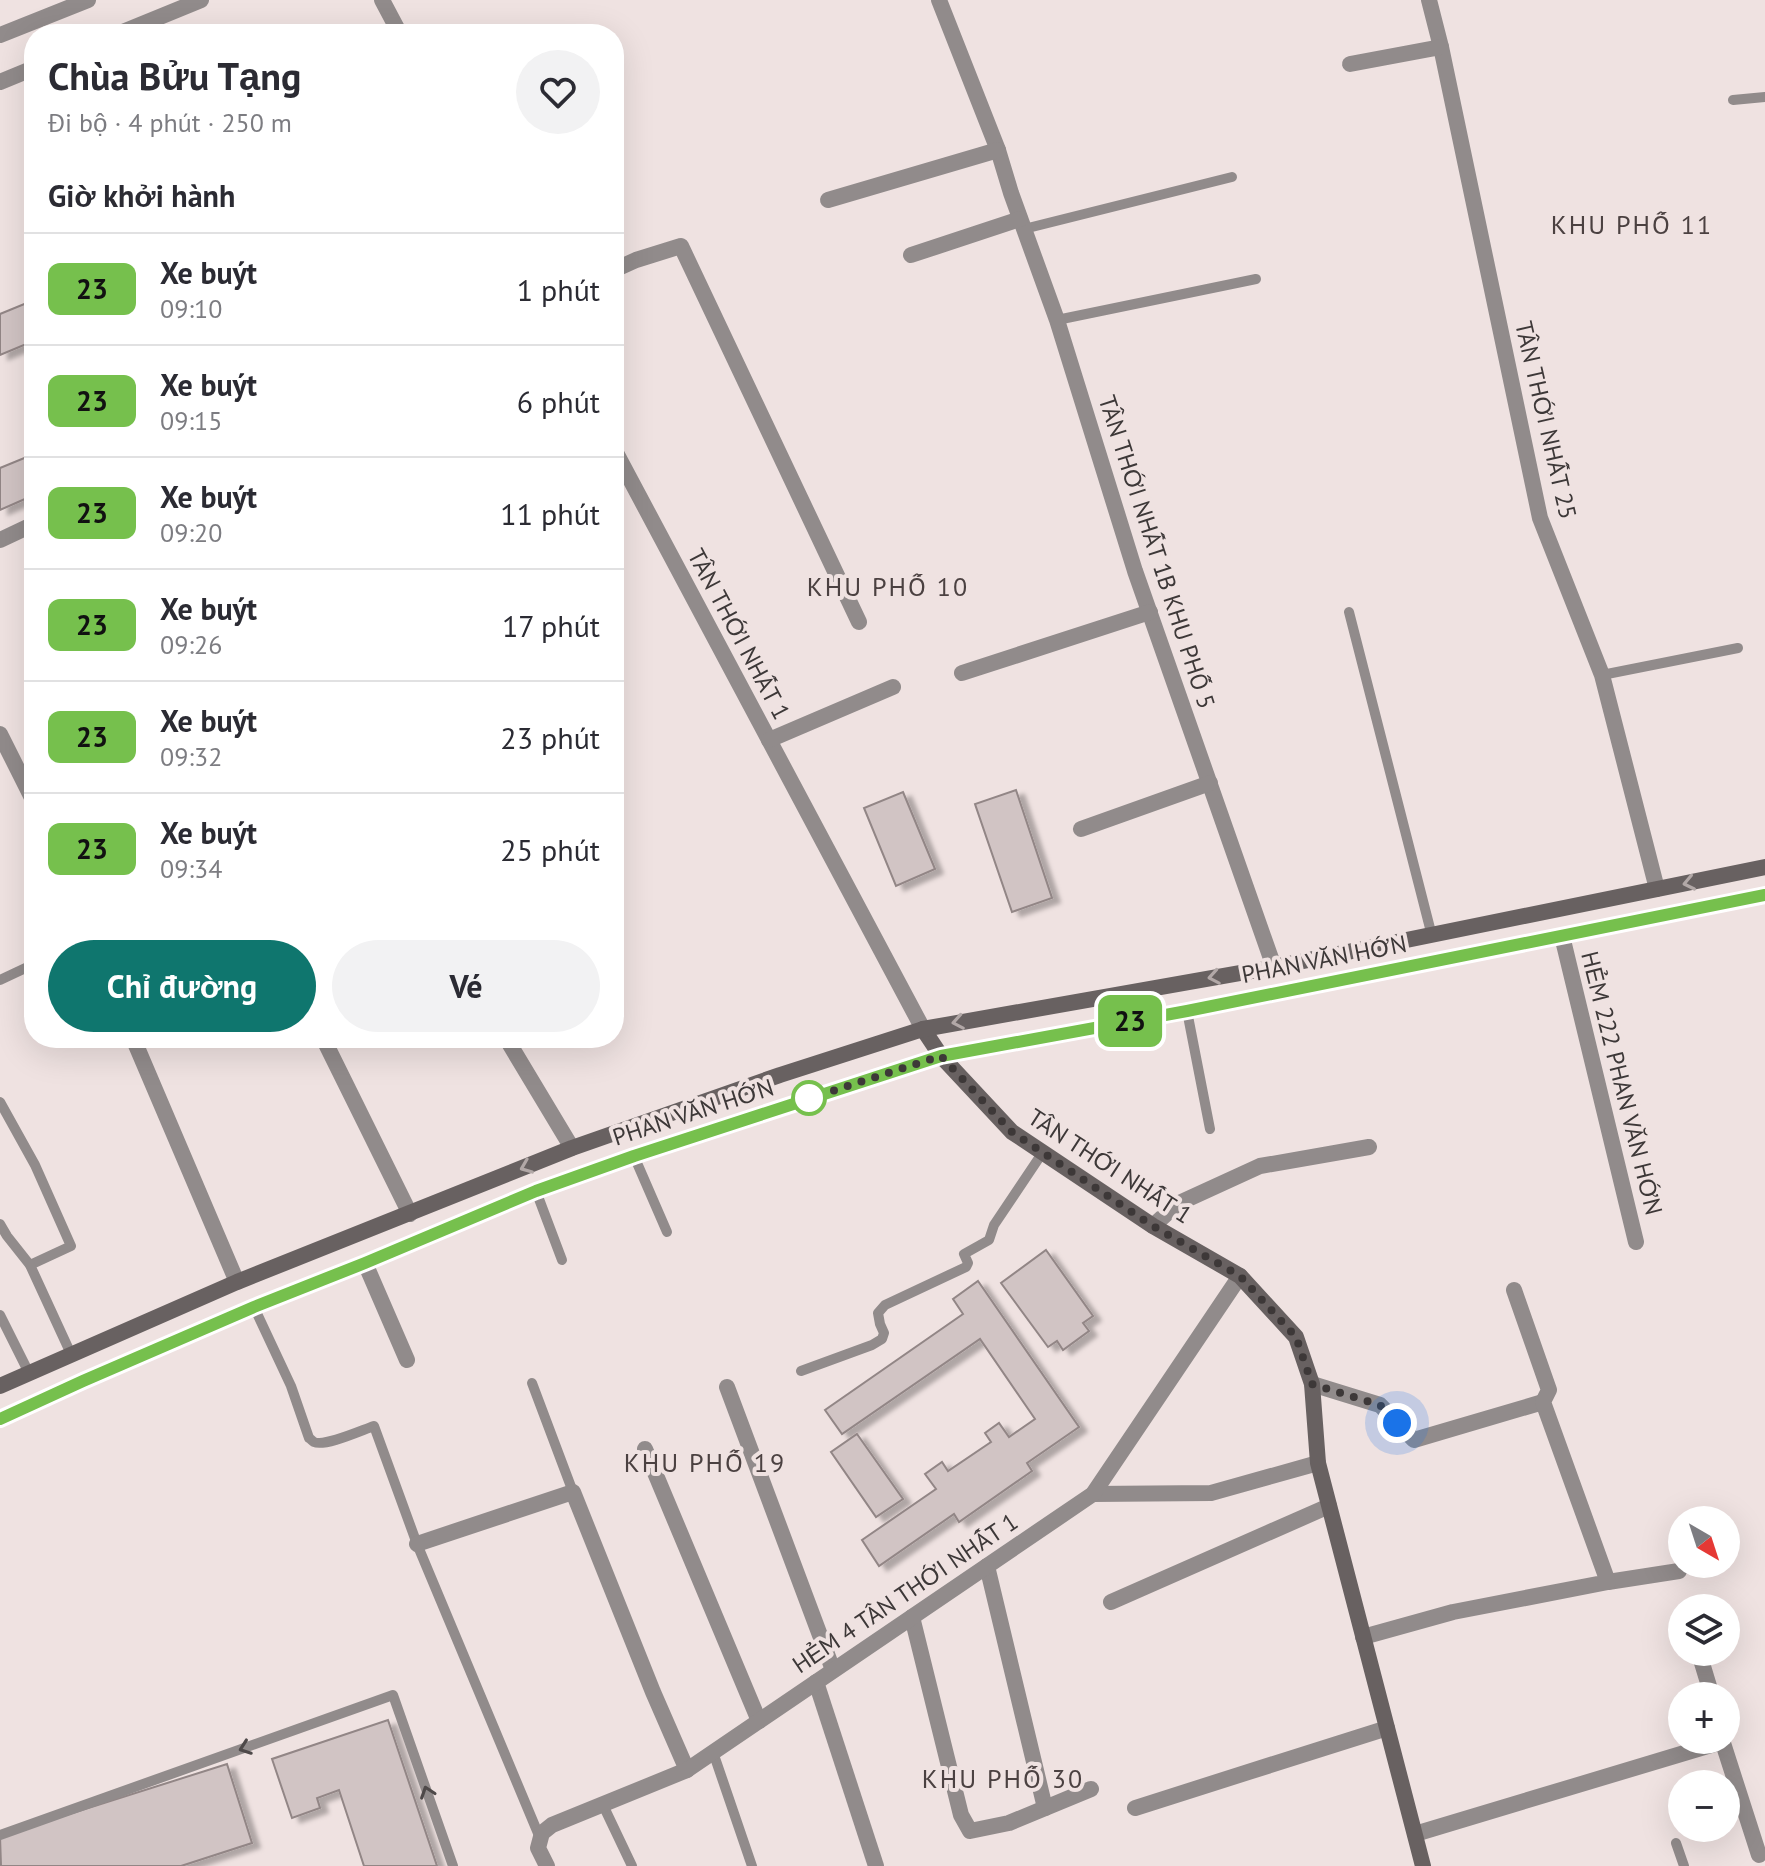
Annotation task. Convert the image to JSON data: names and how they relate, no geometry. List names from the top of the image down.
{
  "streets": {
    "main road": ["TÂN THỚI NHẤT 1", "PHAN VĂN HỚN"],
    "street": [
      "TÂN THỚI NHẤT 25",
      "TÂN THỚI NHẤT 1B KHU PHỐ 5",
      "HẺM 222 PHAN VĂN HỚN",
      "HẺM 4 TÂN THỚI NHẤT 1"
    ]
  },
  "crossings": [
    ["TÂN THỚI NHẤT 25", "PHAN VĂN HỚN"],
    ["TÂN THỚI NHẤT 1B KHU PHỐ 5", "PHAN VĂN HỚN"],
    ["TÂN THỚI NHẤT 1", "PHAN VĂN HỚN"],
    ["TÂN THỚI NHẤT 1", "HẺM 4 TÂN THỚI NHẤT 1"],
    ["PHAN VĂN HỚN", "HẺM 222 PHAN VĂN HỚN"]
  ],
  "districts": [
    "KHU PHỐ 11",
    "KHU PHỐ 10",
    "KHU PHỐ 19",
    "KHU PHỐ 30"
  ],
  "lines": ["bus line 23"],
  "north": "bottom right",
  "page": {
    "on_map": "23",
    "heading": [
      ["Chùa Bửu Tạng", "Đi bộ · 4 phút · 250 m"],
      "Giờ khởi hành"
    ],
    "list": [
      {
        "mark": "23",
        "name": "Xe buýt",
        "note": "09:10",
        "value": "1 phút"
      },
      {
        "mark": "23",
        "name": "Xe buýt",
        "note": "09:15",
        "value": "6 phút"
      },
      {
        "mark": "23",
        "name": "Xe buýt",
        "note": "09:20",
        "value": "11 phút"
      },
      {
        "mark": "23",
        "name": "Xe buýt",
        "note": "09:26",
        "value": "17 phút"
      },
      {
        "mark": "23",
        "name": "Xe buýt",
        "note": "09:32",
        "value": "23 phút"
      },
      {
        "mark": "23",
        "name": "Xe buýt",
        "note": "09:34",
        "value": "25 phút"
      }
    ],
    "buttons": ["Chỉ đường", "Vé"],
    "map_buttons": ["+", "−"]
  }
}
